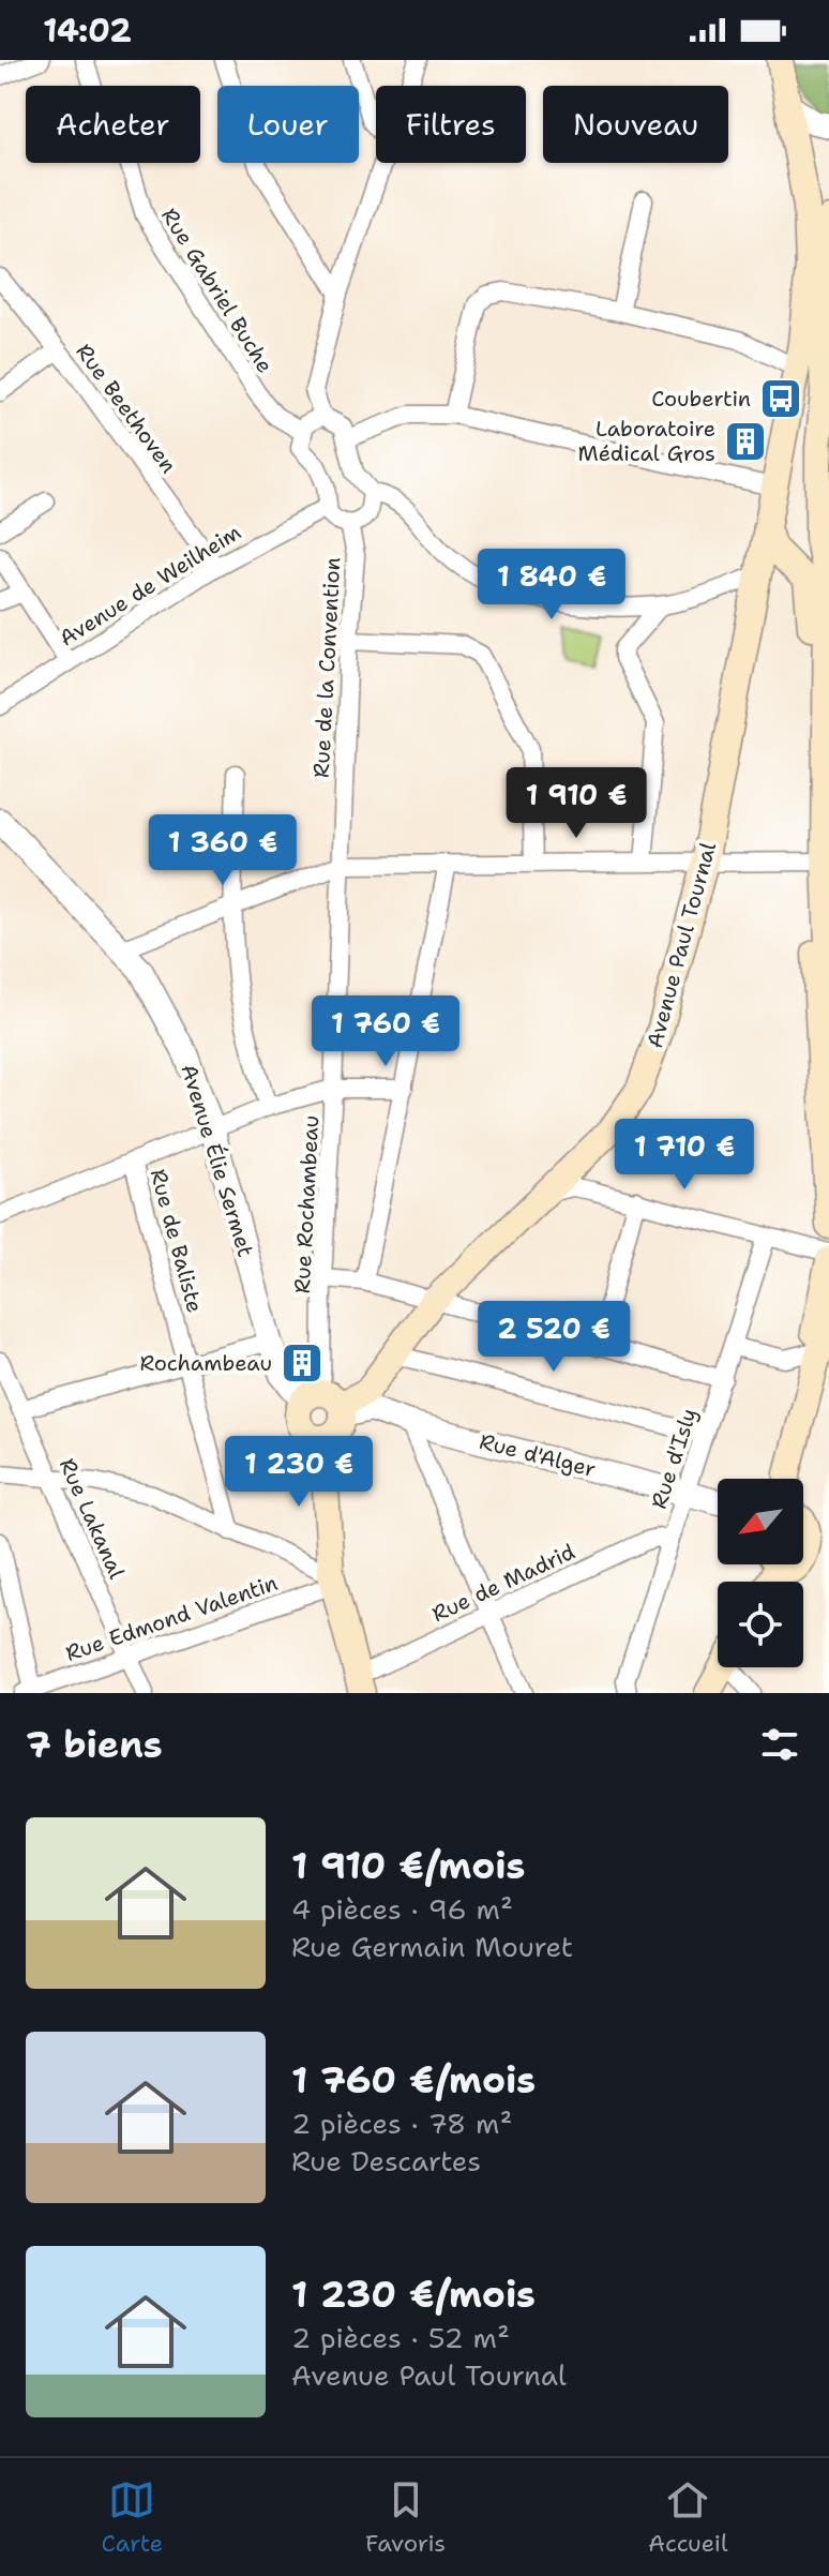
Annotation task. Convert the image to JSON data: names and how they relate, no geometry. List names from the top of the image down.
{
  "streets": {
    "main road": ["Avenue Paul Tournal"],
    "street": [
      "Rue Gabriel Buche",
      "Rue Beethoven",
      "Avenue de Weilheim",
      "Rue de la Convention",
      "Avenue Élie Sermet",
      "Rue Rochambeau",
      "Rue de Baliste",
      "Rue d'Alger",
      "Rue d'Isly",
      "Rue Lakanal",
      "Rue de Madrid",
      "Rue Edmond Valentin"
    ]
  },
  "crossings": [
    ["Rue Beethoven", "Avenue de Weilheim"],
    ["Rue de la Convention", "Rue Rochambeau"],
    ["Avenue Paul Tournal", "Avenue Élie Sermet"],
    ["Avenue Paul Tournal", "Rue Rochambeau"],
    ["Avenue Paul Tournal", "Rue d'Alger"],
    ["Avenue Élie Sermet", "Rue Rochambeau"],
    ["Avenue Élie Sermet", "Rue d'Alger"],
    ["Rue Rochambeau", "Rue d'Alger"],
    ["Rue d'Alger", "Rue d'Isly"],
    ["Rue d'Isly", "Rue de Madrid"],
    ["Rue Lakanal", "Rue Edmond Valentin"]
  ],
  "places": {
    "bus stop": ["Coubertin"],
    "building": ["Laboratoire Médical Gros", "Rochambeau"]
  },
  "north": "bottom left",
  "page": {
    "status": "14:02",
    "chip": [
      "Acheter",
      "Louer",
      "Filtres",
      "Nouveau"
    ],
    "price": [
      "1 840 €",
      "1 910 €",
      "1 360 €",
      "1 760 €",
      "1 710 €",
      "2 520 €",
      "1 230 €"
    ],
    "heading": "7 biens",
    "list": [
      {
        "name": "1 910 €/mois",
        "note": "4 pièces · 96 m² · Rue Germain Mouret"
      },
      {
        "name": "1 760 €/mois",
        "note": "2 pièces · 78 m² · Rue Descartes"
      },
      {
        "name": "1 230 €/mois",
        "note": "2 pièces · 52 m² · Avenue Paul Tournal"
      }
    ],
    "tabs": ["Carte", "Favoris", "Accueil"]
  }
}
